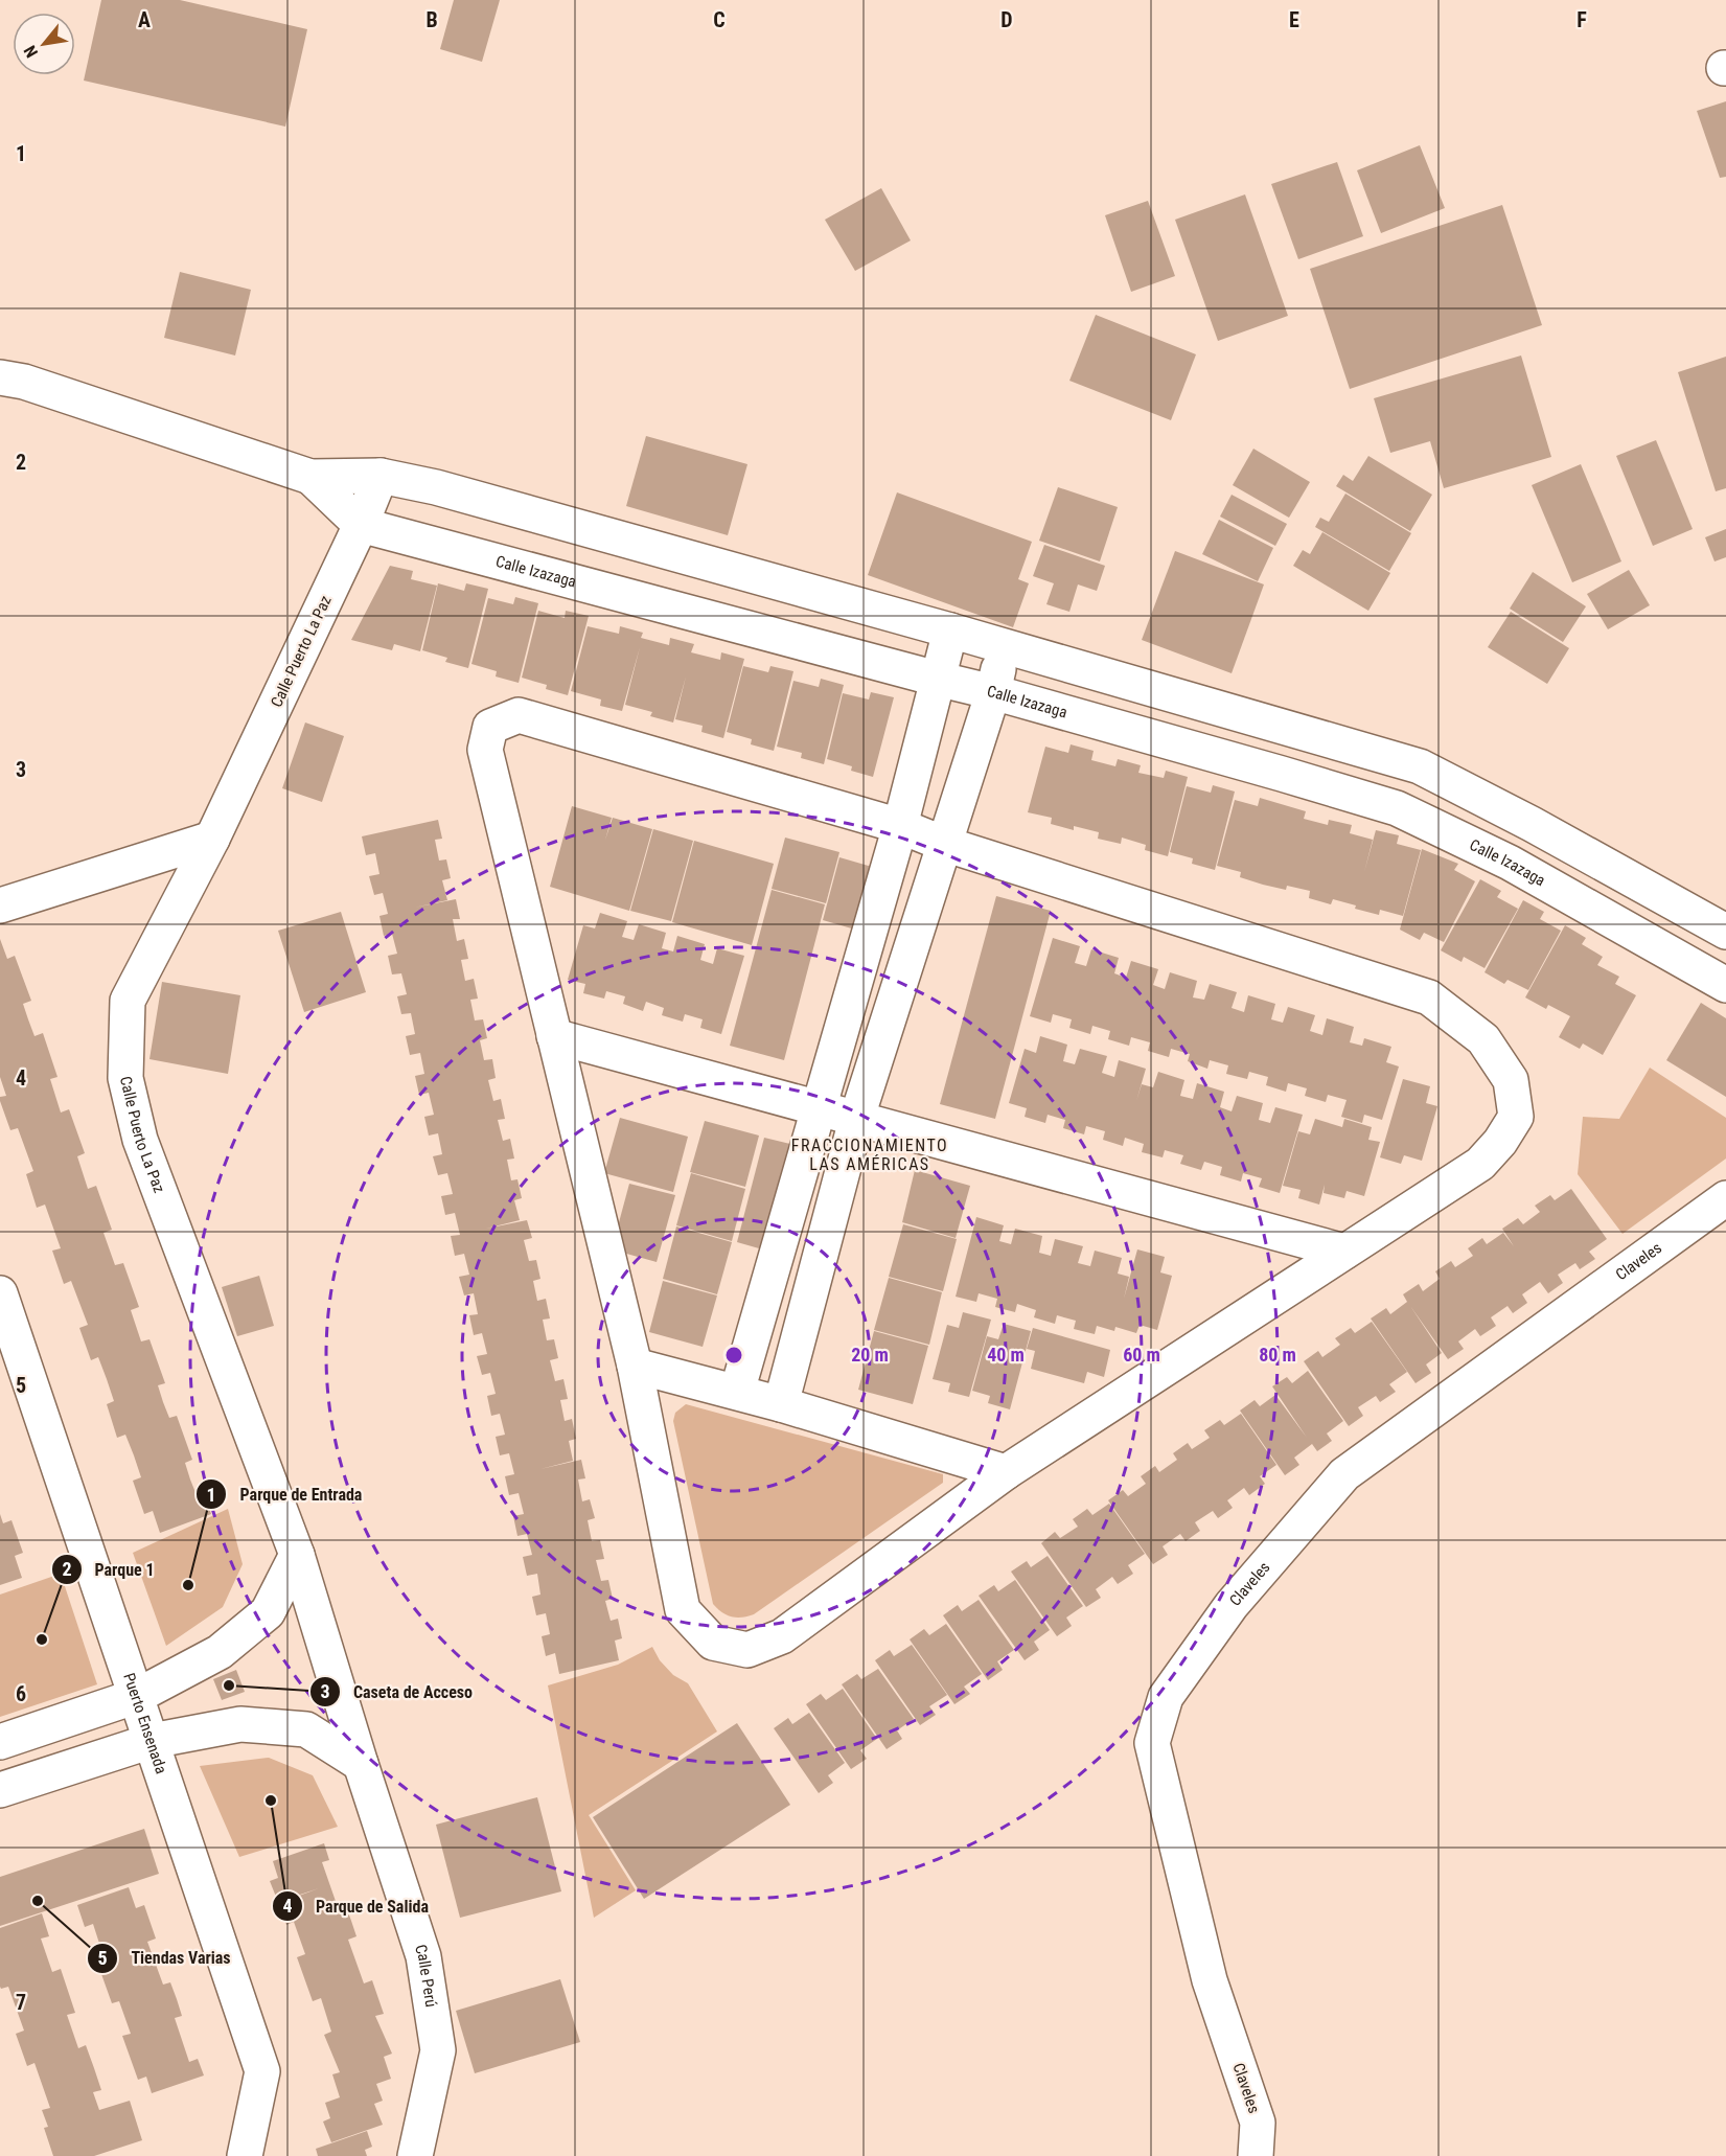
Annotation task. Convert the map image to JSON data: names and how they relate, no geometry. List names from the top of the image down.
{
  "streets": {
    "street": [
      "Calle Izazaga",
      "Calle Puerto La Paz",
      "Claveles",
      "Puerto Ensenada",
      "Calle Perú"
    ]
  },
  "crossings": [
    ["Calle Izazaga", "Calle Puerto La Paz"],
    ["Calle Puerto La Paz", "Calle Perú"]
  ],
  "districts": ["FRACCIONAMIENTO LAS AMÉRICAS"],
  "places": [
    "Parque de Entrada",
    "Parque 1",
    "Caseta de Acceso",
    "Parque de Salida",
    "Tiendas Varias"
  ],
  "north": "bottom left",
  "grid": {
    "columns": [
      "A",
      "B",
      "C",
      "D",
      "E",
      "F"
    ],
    "rows": [
      "1",
      "2",
      "3",
      "4",
      "5",
      "6",
      "7"
    ]
  },
  "rings": [
    "20 m",
    "40 m",
    "60 m",
    "80 m"
  ]
}
